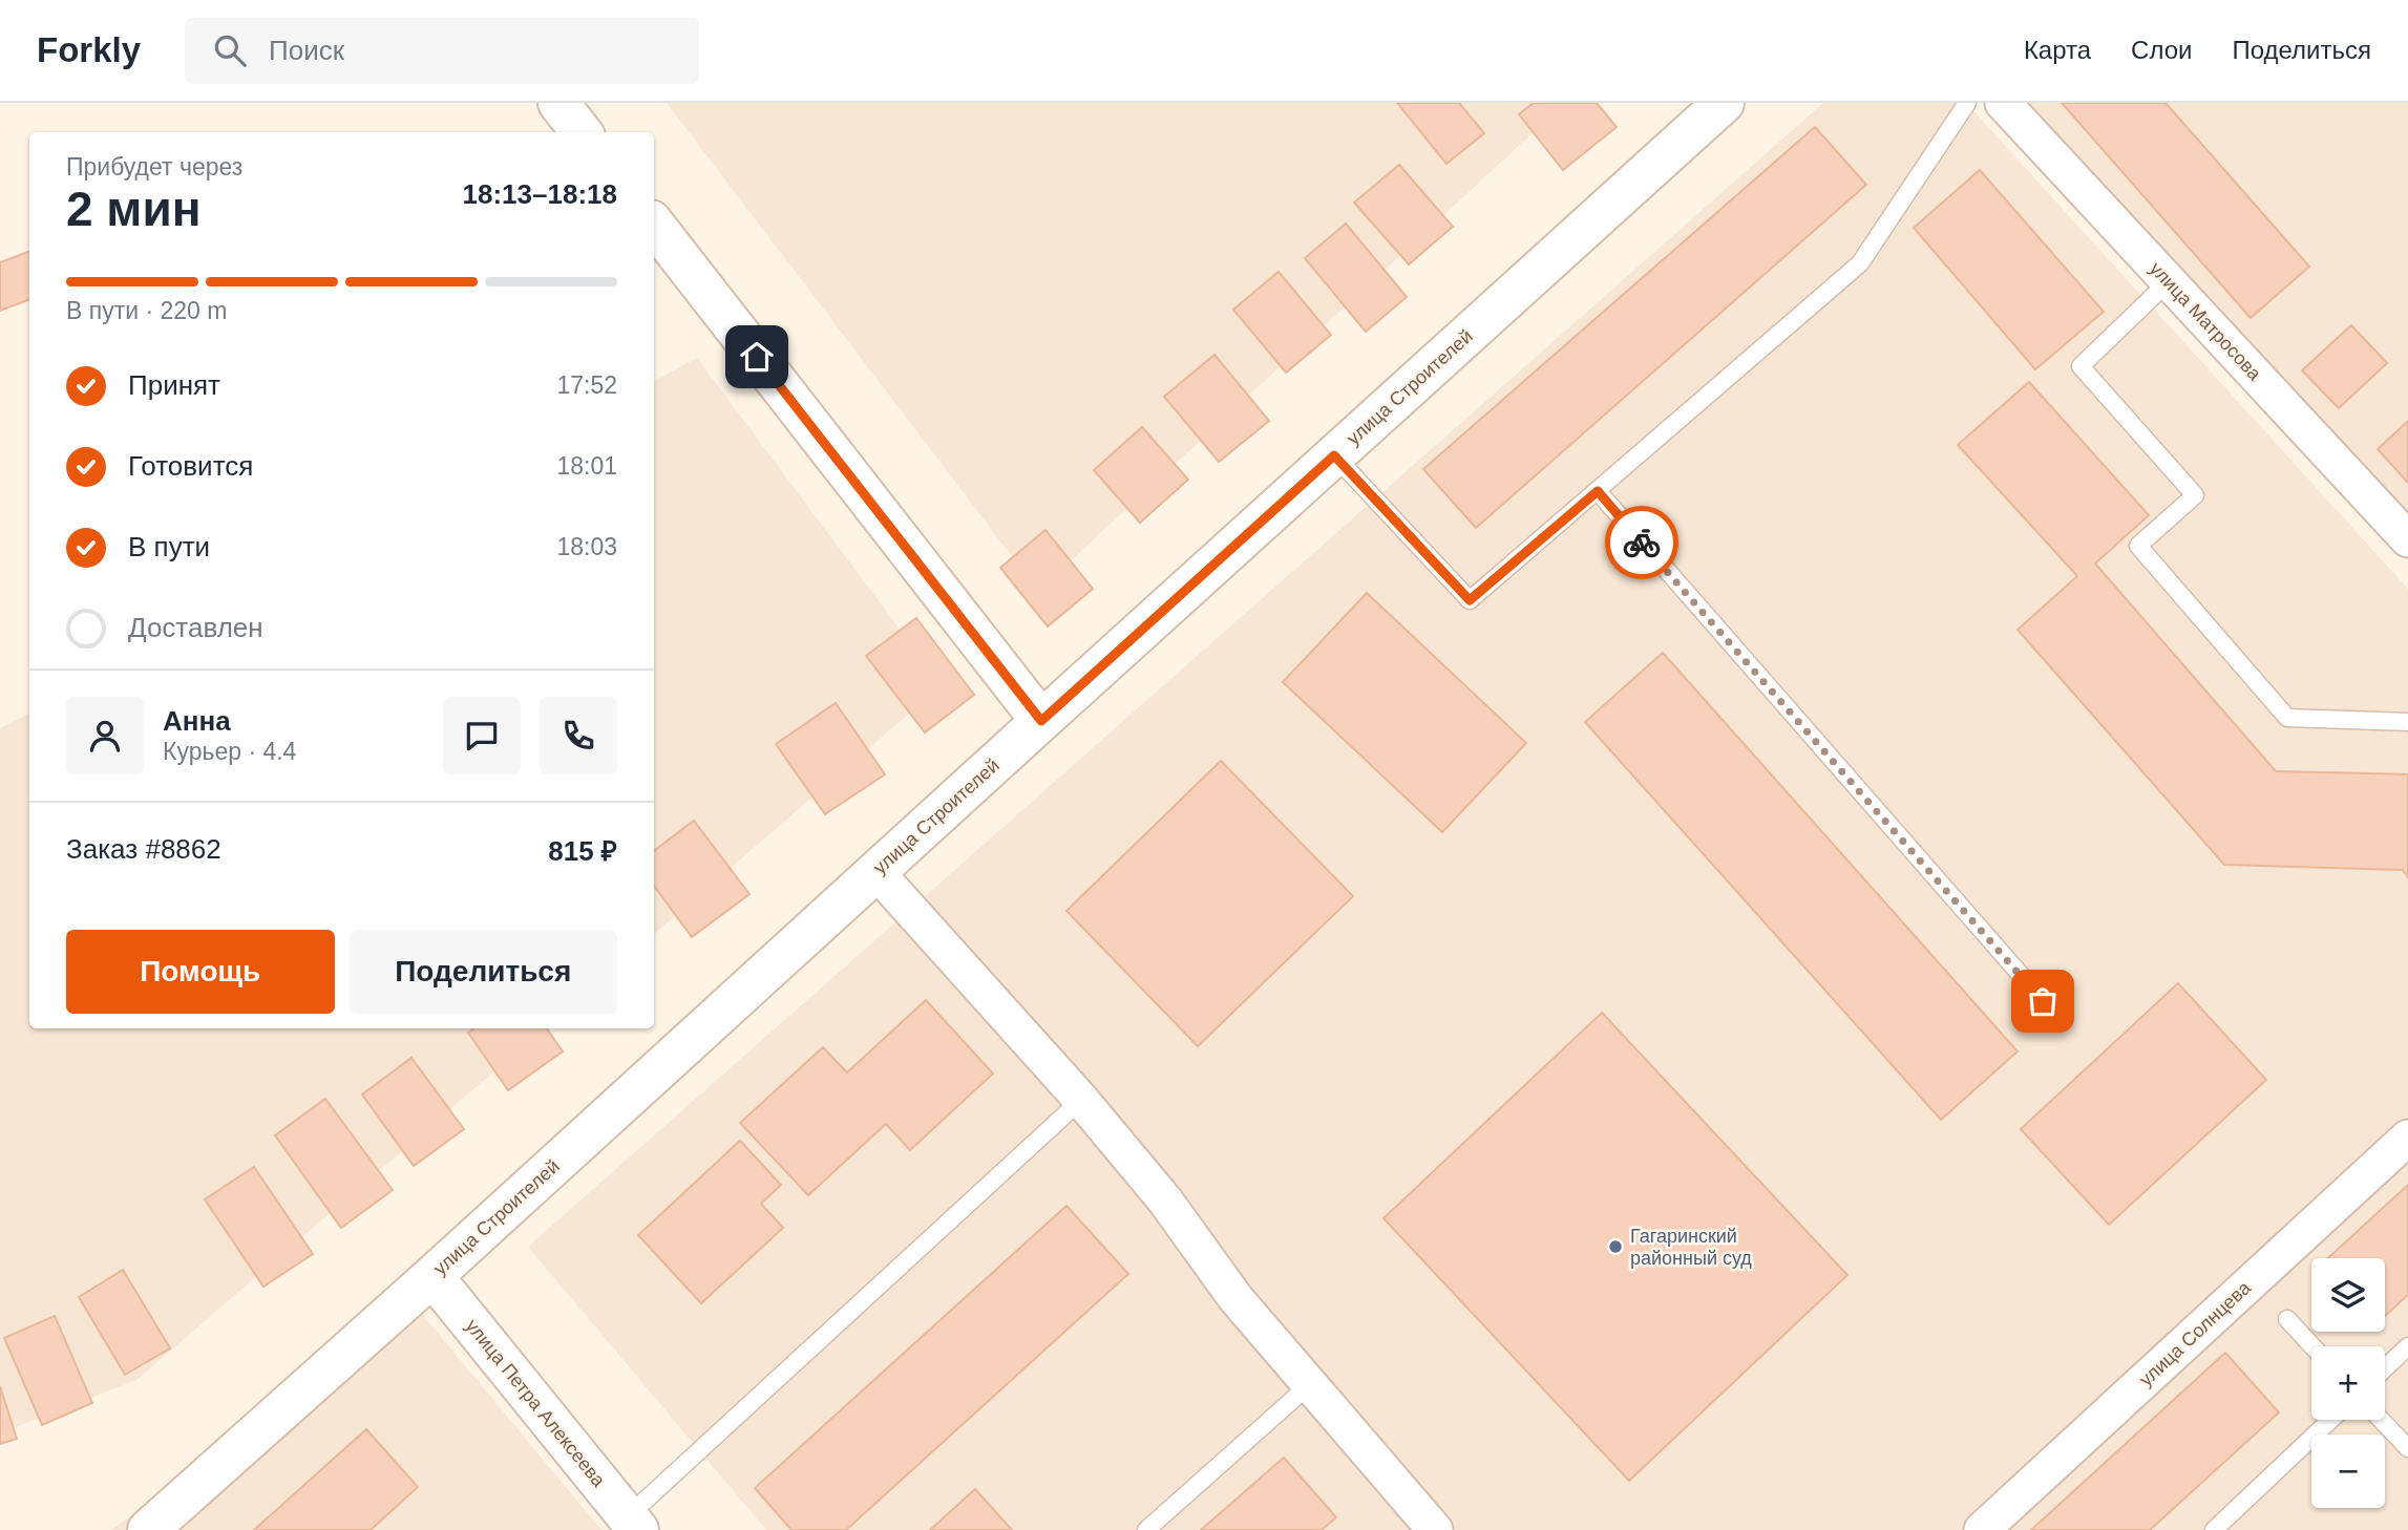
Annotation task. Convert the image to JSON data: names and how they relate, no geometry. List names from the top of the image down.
{
  "streets": {
    "main road": ["улица Строителей", "улица Петра Алексеева"],
    "street": ["улица Матросова", "улица Солнцева"]
  },
  "crossings": [
    ["улица Строителей", "улица Петра Алексеева"]
  ],
  "places": ["Гагаринский районный суд"],
  "page": {
    "header": "Forkly",
    "search": "Поиск",
    "nav": ["Карта", "Слои", "Поделиться"],
    "heading": ["2 мин", "Прибудет через", "18:13–18:18"],
    "panel": [
      "Анна",
      "Курьер · 4.4",
      "Заказ #8862",
      "815 ₽"
    ],
    "bar": "В пути · 220 m",
    "list": [
      ["Принят", "17:52"],
      ["Готовится", "18:01"],
      ["В пути", "18:03"],
      "Доставлен"
    ],
    "buttons": ["Помощь", "Поделиться"],
    "map_buttons": ["+", "−"]
  }
}
